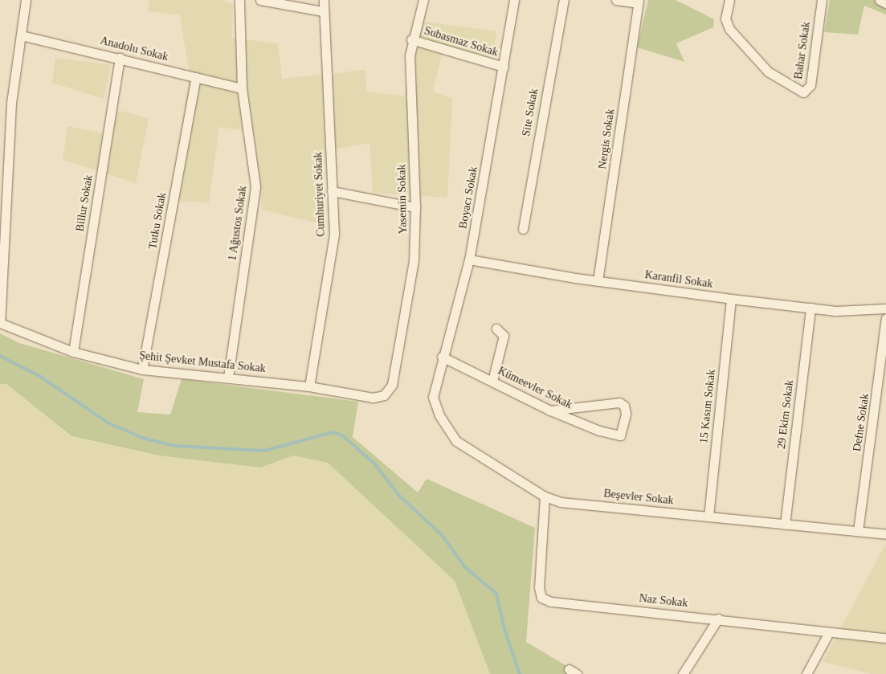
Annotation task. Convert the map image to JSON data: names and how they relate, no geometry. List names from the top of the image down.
{
  "streets": {
    "street": [
      "Subasmaz Sokak",
      "Anadolu Sokak",
      "Bahar Sokak",
      "Site Sokak",
      "Nergis Sokak",
      "Cumhuriyet Sokak",
      "Boyacı Sokak",
      "Yasemin Sokak",
      "Billur Sokak",
      "Tutku Sokak",
      "1 Ağustos Sokak",
      "Karanfil Sokak",
      "Şehit Şevket Mustafa Sokak",
      "Kümeevler Sokak",
      "15 Kasım Sokak",
      "29 Ekim Sokak",
      "Defne Sokak",
      "Beşevler Sokak",
      "Naz Sokak"
    ]
  },
  "crossings": [
    ["Subasmaz Sokak", "Boyacı Sokak"],
    ["Subasmaz Sokak", "Yasemin Sokak"],
    ["Anadolu Sokak", "Billur Sokak"],
    ["Anadolu Sokak", "Tutku Sokak"],
    ["Anadolu Sokak", "1 Ağustos Sokak"],
    ["Nergis Sokak", "Karanfil Sokak"],
    ["Cumhuriyet Sokak", "Şehit Şevket Mustafa Sokak"],
    ["Boyacı Sokak", "Karanfil Sokak"],
    ["Boyacı Sokak", "Kümeevler Sokak"],
    ["Boyacı Sokak", "Beşevler Sokak"],
    ["Yasemin Sokak", "Şehit Şevket Mustafa Sokak"],
    ["Billur Sokak", "Şehit Şevket Mustafa Sokak"],
    ["Tutku Sokak", "Şehit Şevket Mustafa Sokak"],
    ["1 Ağustos Sokak", "Şehit Şevket Mustafa Sokak"],
    ["Karanfil Sokak", "15 Kasım Sokak"],
    ["Karanfil Sokak", "29 Ekim Sokak"],
    ["15 Kasım Sokak", "Beşevler Sokak"],
    ["29 Ekim Sokak", "Beşevler Sokak"],
    ["Defne Sokak", "Beşevler Sokak"],
    ["Beşevler Sokak", "Naz Sokak"]
  ]
}
